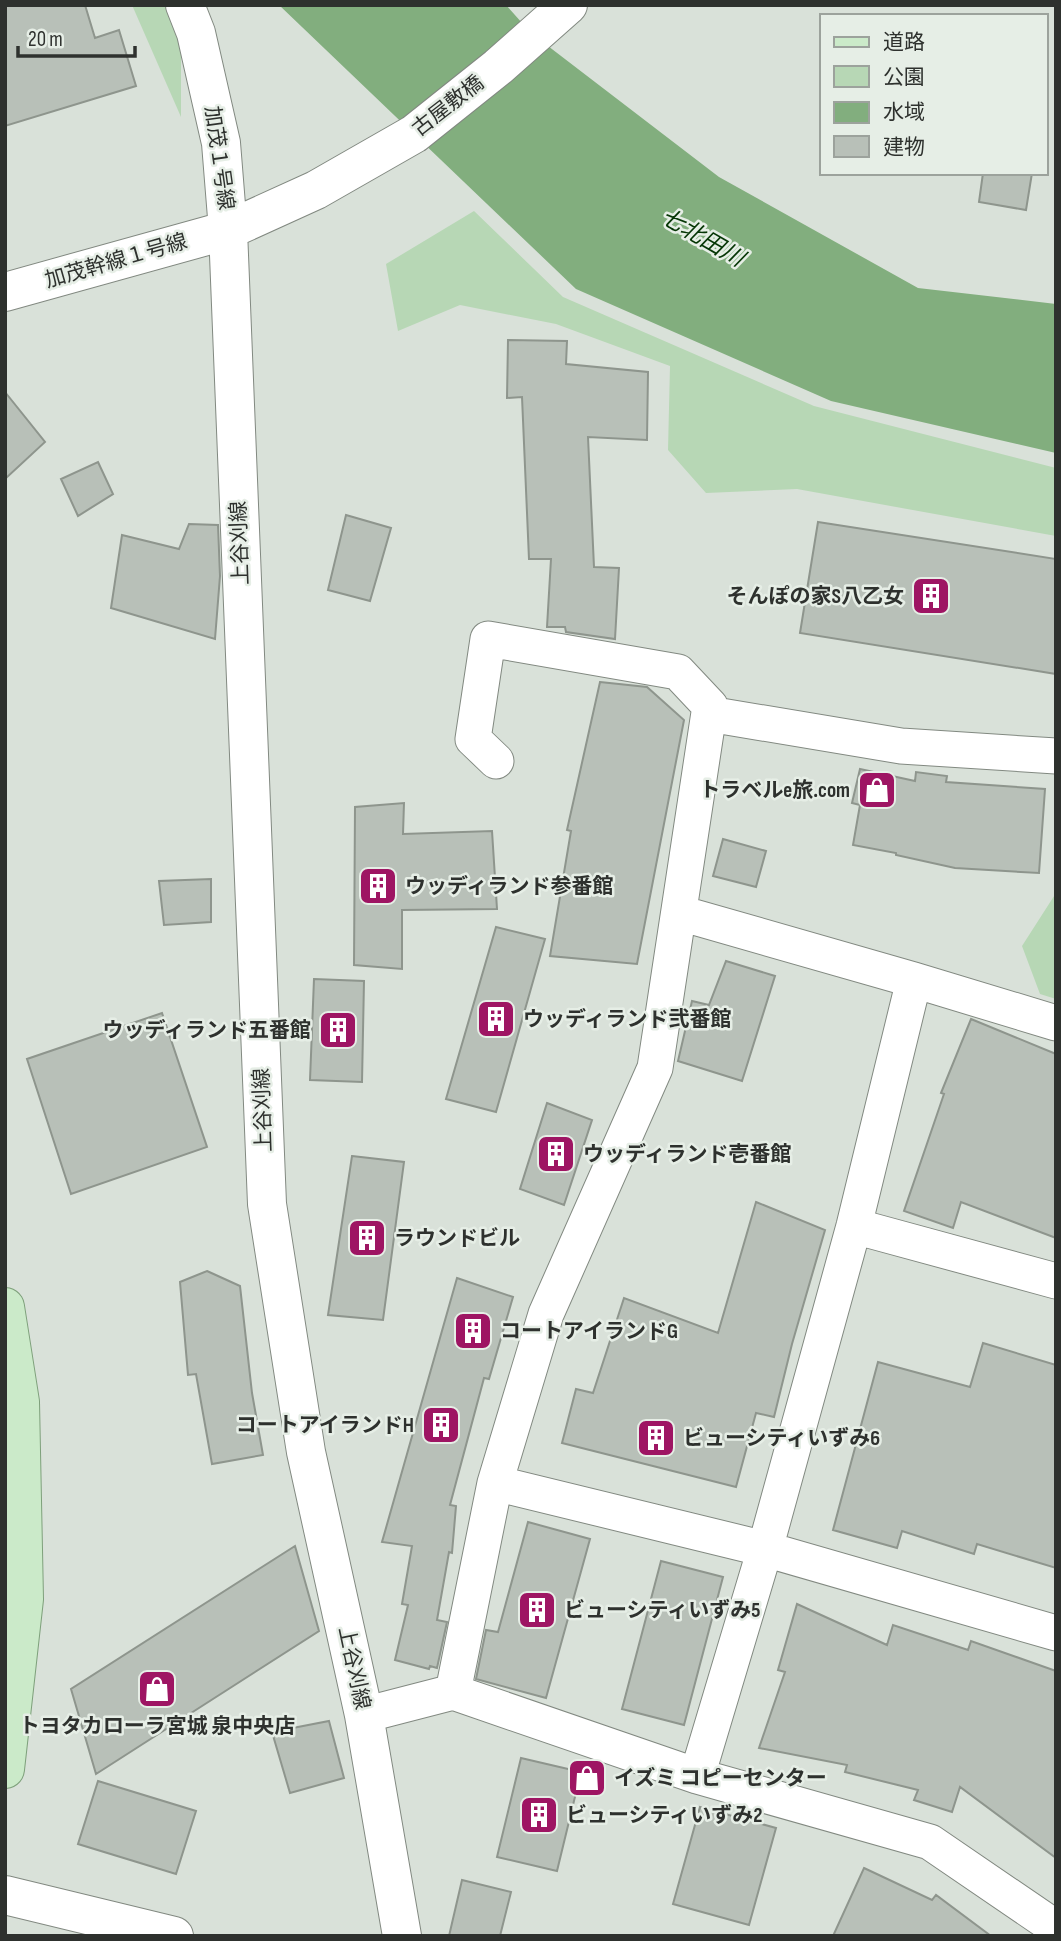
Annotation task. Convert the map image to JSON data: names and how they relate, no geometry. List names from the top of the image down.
{
  "streets": {
    "street": [
      "古屋敷橋",
      "加茂１号線",
      "加茂幹線１号線",
      "上谷刈線"
    ]
  },
  "crossings": [
    ["古屋敷橋", "加茂１号線"],
    ["古屋敷橋", "加茂幹線１号線"],
    ["古屋敷橋", "上谷刈線"],
    ["加茂１号線", "加茂幹線１号線"],
    ["加茂１号線", "上谷刈線"],
    ["加茂幹線１号線", "上谷刈線"]
  ],
  "water": ["七北田川"],
  "places": {
    "building": [
      "そんぽの家S八乙女",
      "ウッディランド参番館",
      "ウッディランド弐番館",
      "ウッディランド五番館",
      "ウッディランド壱番館",
      "ラウンドビル",
      "コートアイランドG",
      "コートアイランドH",
      "ビューシティいずみ6",
      "ビューシティいずみ5",
      "ビューシティいずみ2"
    ],
    "shop": ["トラベルe旅.com", "トヨタカローラ宮城 泉中央店", "イズミ コピーセンター"]
  },
  "legend": [
    "道路",
    "公園",
    "水域",
    "建物"
  ],
  "scale_bar": "20 m"
}
